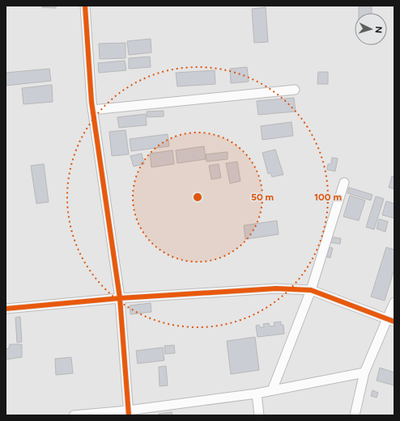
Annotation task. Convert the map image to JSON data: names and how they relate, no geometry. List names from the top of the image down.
{
  "north": "right",
  "rings": ["50 m", "100 m"]
}
